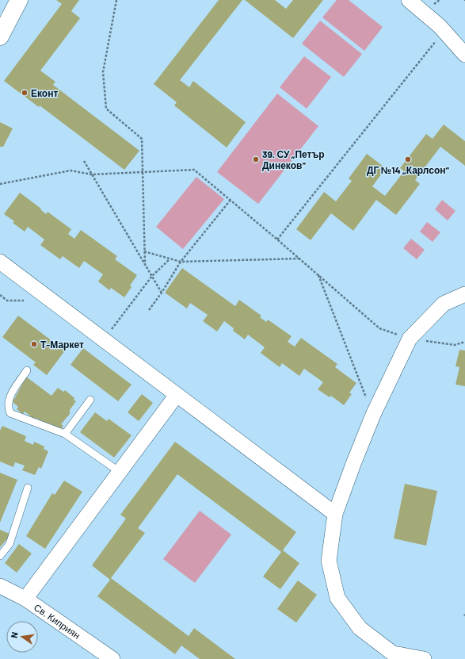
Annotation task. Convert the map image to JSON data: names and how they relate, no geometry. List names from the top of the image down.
{
  "streets": {
    "street": ["Св. Киприян"]
  },
  "places": [
    "Еконт",
    "39. СУ „Петър Динеков“",
    "ДГ №14 „Карлсон“",
    "Т-Маркет"
  ],
  "north": "left"
}
